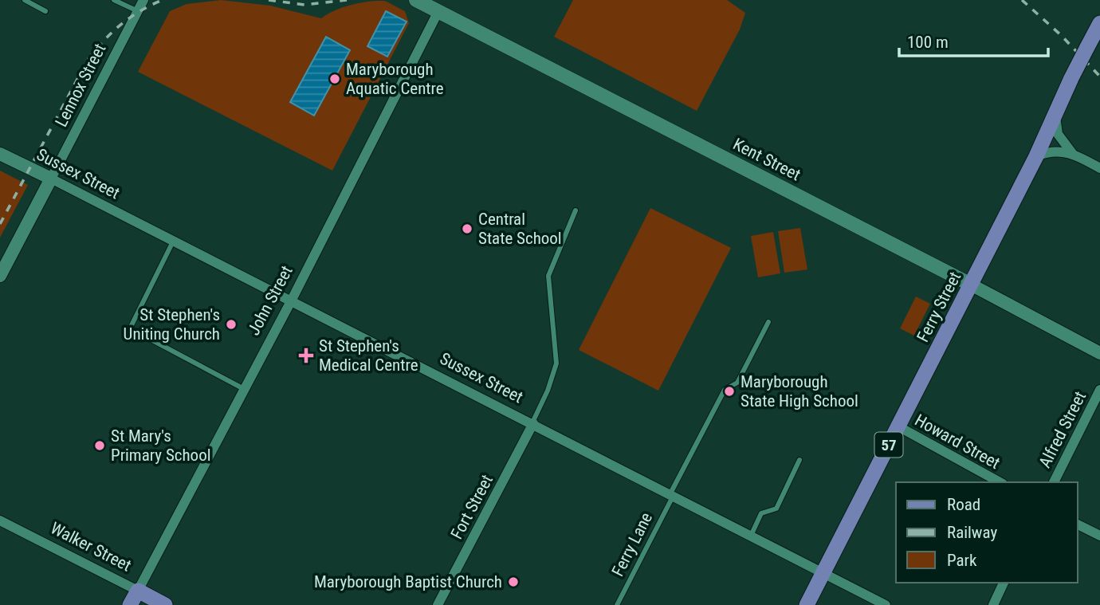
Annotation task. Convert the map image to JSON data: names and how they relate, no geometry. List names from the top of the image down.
{
  "streets": {
    "main road": [
      "Kent Street",
      "John Street",
      "Ferry Street",
      "57",
      "Walker Street"
    ],
    "street": [
      "Lennox Street",
      "Sussex Street",
      "Alfred Street",
      "Howard Street",
      "Fort Street"
    ],
    "lane": ["Ferry Lane"]
  },
  "crossings": [
    ["Lennox Street", "Sussex Street"],
    ["Kent Street", "John Street"],
    ["Kent Street", "Ferry Street"],
    ["Sussex Street", "John Street"],
    ["Sussex Street", "Ferry Street"],
    ["Sussex Street", "Fort Street"],
    ["Sussex Street", "Ferry Lane"],
    ["John Street", "Walker Street"],
    ["Ferry Street", "Howard Street"]
  ],
  "places": {
    "other": [
      "Maryborough Aquatic Centre",
      "Central State School",
      "St Stephen's Uniting Church",
      "Maryborough State High School",
      "St Mary's Primary School",
      "Maryborough Baptist Church"
    ],
    "health": ["St Stephen's Medical Centre"]
  },
  "legend": ["Road", "Railway", "Park"],
  "scale_bar": "100 m"
}
